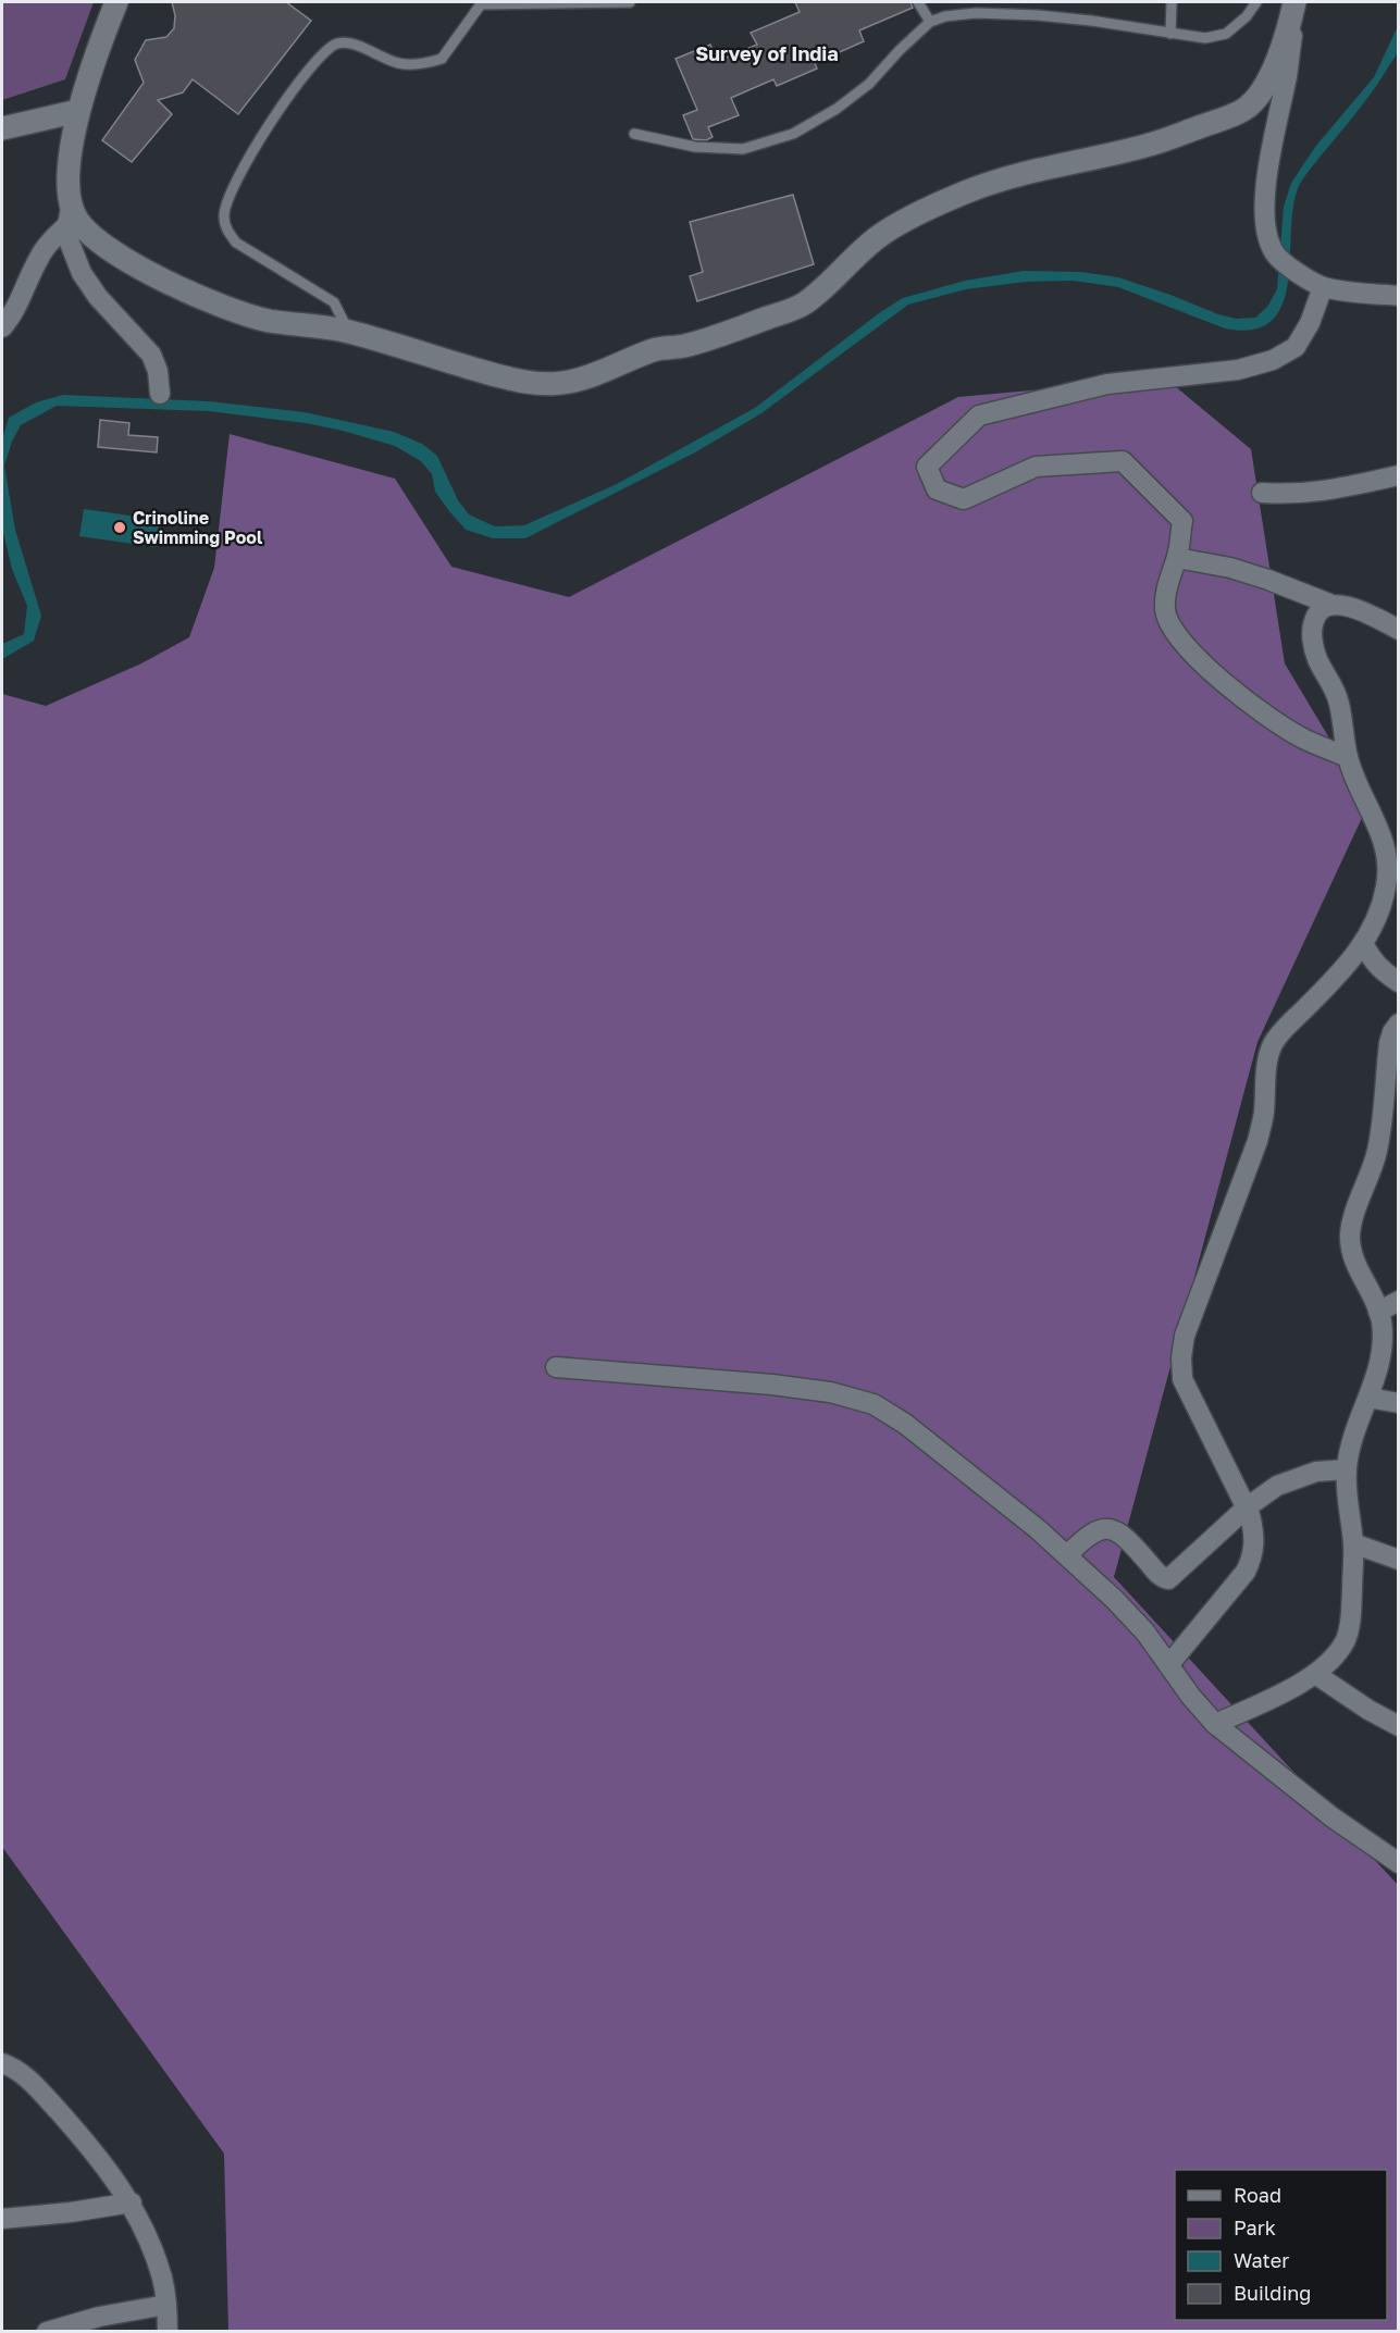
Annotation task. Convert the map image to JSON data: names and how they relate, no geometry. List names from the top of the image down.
{
  "districts": ["Survey of India"],
  "places": ["Crinoline Swimming Pool"],
  "legend": [
    "Road",
    "Park",
    "Water",
    "Building"
  ]
}
